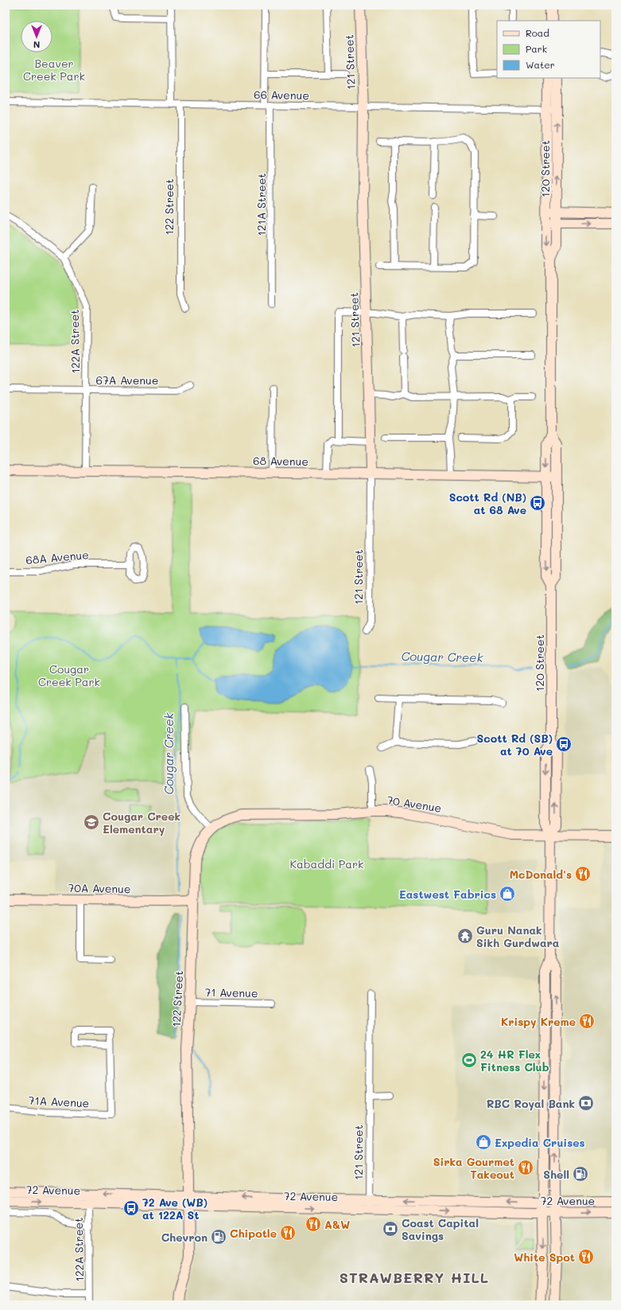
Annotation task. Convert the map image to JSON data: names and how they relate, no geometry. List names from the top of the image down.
{
  "streets": {
    "main road": [
      "121 Street",
      "120 Street",
      "122 Street",
      "68 Avenue",
      "70 Avenue",
      "70A Avenue",
      "72 Avenue"
    ],
    "street": [
      "66 Avenue",
      "121A Street",
      "122A Street",
      "67A Avenue",
      "68A Avenue",
      "71 Avenue",
      "71A Avenue"
    ]
  },
  "crossings": [
    ["121 Street", "66 Avenue"],
    ["121 Street", "68 Avenue"],
    ["121 Street", "72 Avenue"],
    ["66 Avenue", "120 Street"],
    ["66 Avenue", "121A Street"],
    ["66 Avenue", "122 Street"],
    ["120 Street", "68 Avenue"],
    ["120 Street", "70 Avenue"],
    ["120 Street", "72 Avenue"],
    ["122 Street", "70 Avenue"],
    ["122 Street", "70A Avenue"],
    ["122 Street", "71 Avenue"],
    ["122 Street", "72 Avenue"],
    ["122A Street", "67A Avenue"],
    ["122A Street", "68 Avenue"],
    ["122A Street", "72 Avenue"]
  ],
  "districts": ["STRAWBERRY HILL"],
  "water": ["Cougar Creek"],
  "parks": ["Beaver Creek Park", "Cougar Creek Park", "Kabaddi Park"],
  "places": {
    "bus stop": ["Scott Rd (NB) at 68 Ave", "Scott Rd (SB) at 70 Ave", "72 Ave (WB) at 122A St"],
    "school or university": ["Cougar Creek Elementary"],
    "restaurant": [
      "McDonald's",
      "Krispy Kreme",
      "Sirka Gourmet Takeout",
      "A&W",
      "Chipotle",
      "White Spot"
    ],
    "shop": ["Eastwest Fabrics", "Expedia Cruises"],
    "temple": ["Guru Nanak Sikh Gurdwara"],
    "sports": ["24 HR Flex Fitness Club"],
    "bank": ["RBC Royal Bank", "Coast Capital Savings"],
    "fuel station": ["Shell", "Chevron"]
  },
  "legend": ["Road", "Park", "Water"],
  "north": "bottom"
}
